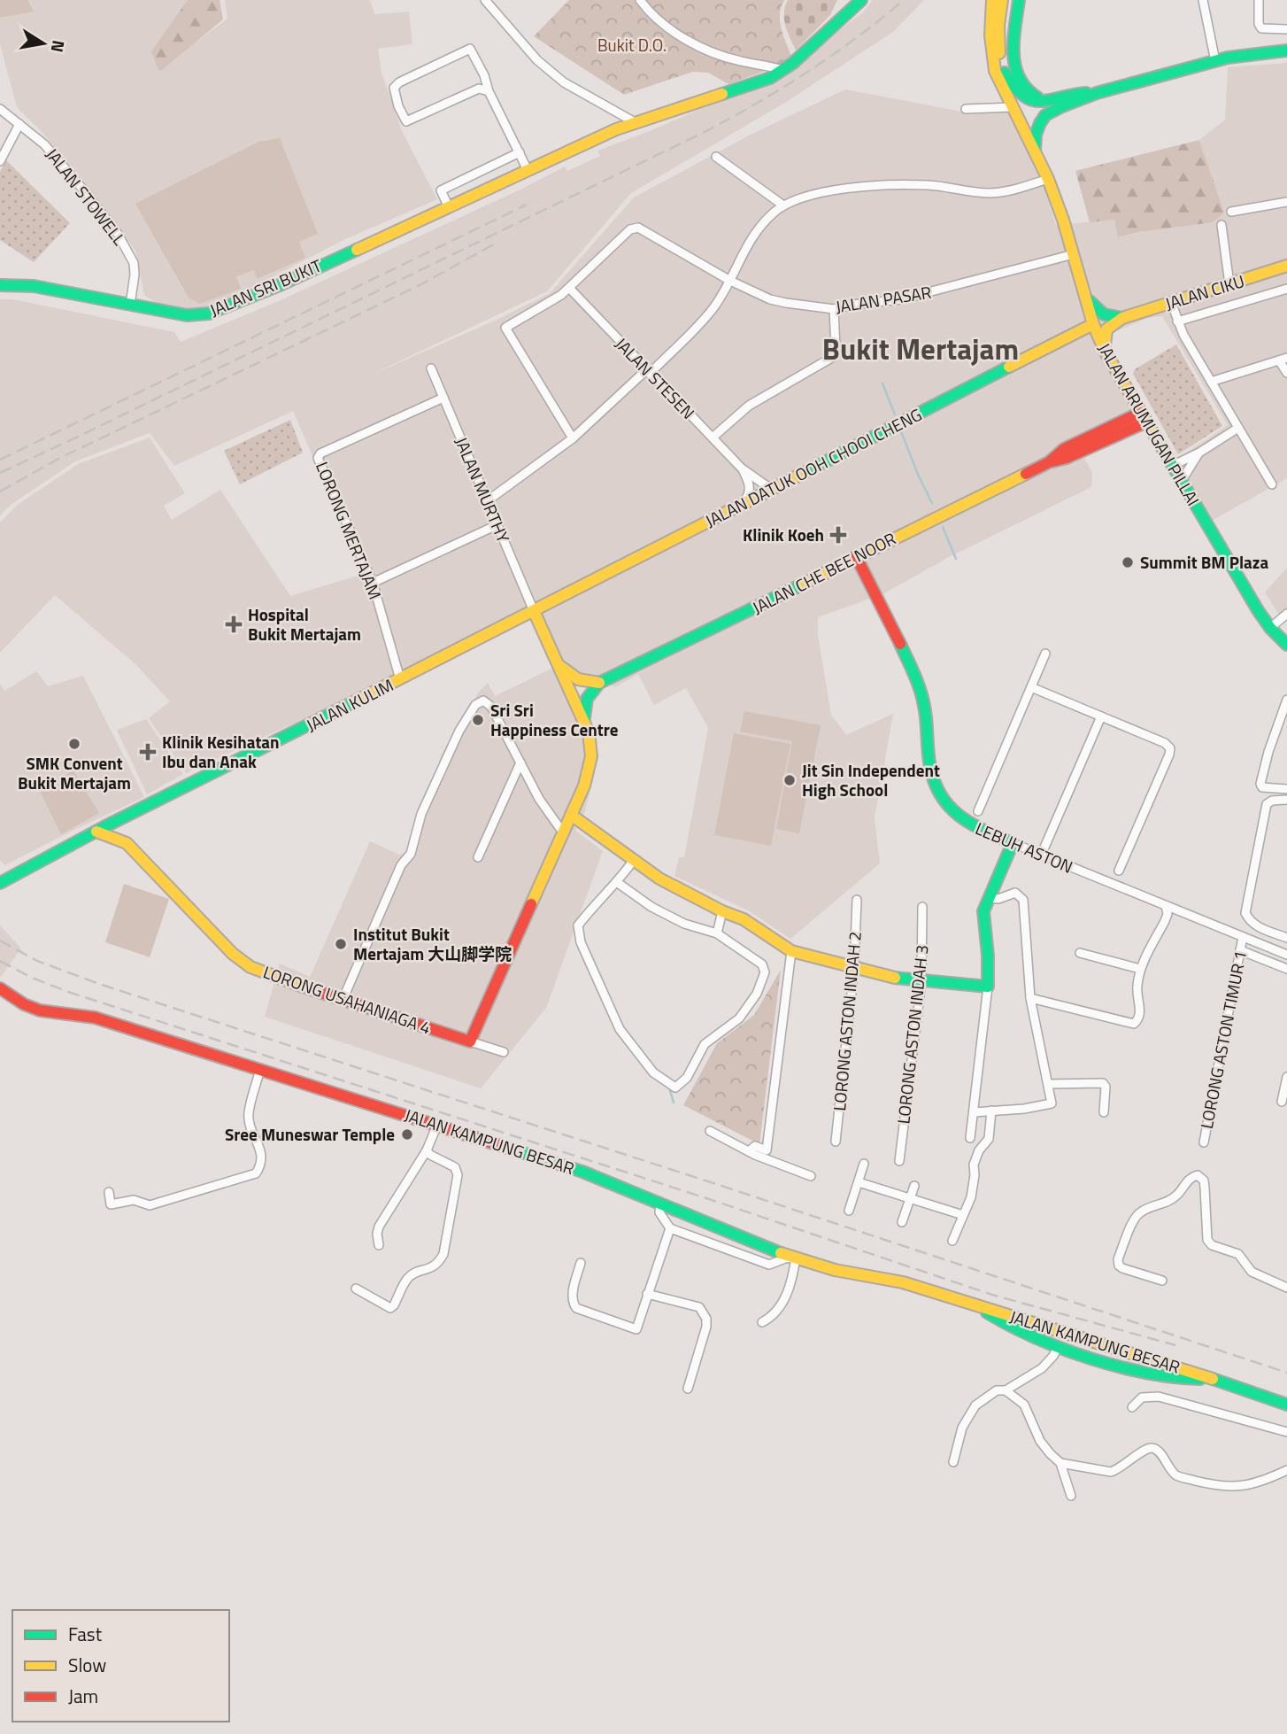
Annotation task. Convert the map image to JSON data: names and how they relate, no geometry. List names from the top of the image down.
{
  "streets": {
    "main road": [
      "JALAN SRI BUKIT",
      "JALAN CIKU",
      "JALAN ARUMUGAN PILLAI",
      "JALAN DATUK OOH CHOOI CHENG",
      "JALAN CHE BEE NOOR",
      "JALAN KULIM",
      "LEBUH ASTON",
      "LORONG USAHANIAGA 4",
      "JALAN KAMPUNG BESAR"
    ],
    "street": [
      "JALAN STOWELL",
      "JALAN PASAR",
      "JALAN STESEN",
      "JALAN MURTHY",
      "LORONG MERTAJAM",
      "LORONG ASTON INDAH 2",
      "LORONG ASTON INDAH 3",
      "LORONG ASTON TIMUR 1"
    ]
  },
  "crossings": [
    ["JALAN STOWELL", "JALAN SRI BUKIT"],
    ["JALAN PASAR", "JALAN STESEN"],
    ["JALAN PASAR", "JALAN ARUMUGAN PILLAI"],
    ["JALAN STESEN", "JALAN DATUK OOH CHOOI CHENG"],
    ["JALAN ARUMUGAN PILLAI", "JALAN DATUK OOH CHOOI CHENG"],
    ["JALAN ARUMUGAN PILLAI", "JALAN CHE BEE NOOR"],
    ["JALAN DATUK OOH CHOOI CHENG", "JALAN MURTHY"],
    ["JALAN DATUK OOH CHOOI CHENG", "JALAN KULIM"],
    ["JALAN MURTHY", "LORONG MERTAJAM"],
    ["JALAN MURTHY", "JALAN KULIM"],
    ["LORONG MERTAJAM", "JALAN KULIM"],
    ["JALAN CHE BEE NOOR", "LEBUH ASTON"],
    ["LEBUH ASTON", "LORONG ASTON TIMUR 1"]
  ],
  "districts": ["Bukit Mertajam"],
  "parks": ["Bukit D.O."],
  "places": {
    "health": ["Klinik Koeh", "Hospital Bukit Mertajam", "Klinik Kesihatan Ibu dan Anak"],
    "other": [
      "Summit BM Plaza",
      "Sri Sri Happiness Centre",
      "SMK Convent Bukit Mertajam",
      "Jit Sin Independent High School",
      "Institut Bukit Mertajam 大山脚学院",
      "Sree Muneswar Temple"
    ]
  },
  "legend": ["Fast", "Slow", "Jam"],
  "north": "right"
}
